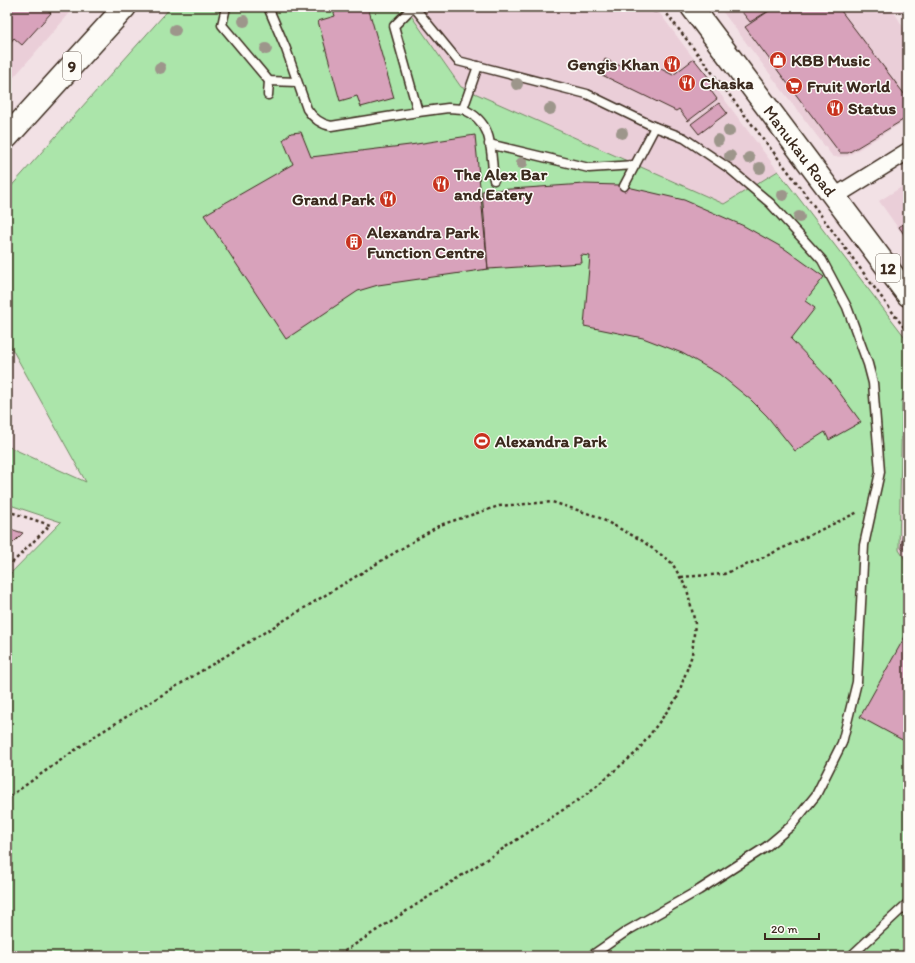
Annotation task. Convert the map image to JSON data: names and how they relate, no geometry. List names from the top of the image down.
{
  "streets": {
    "main road": ["9", "Manukau Road", "12"]
  },
  "places": {
    "shop": ["KBB Music"],
    "restaurant": [
      "Gengis Khan",
      "Chaska",
      "Status",
      "The Alex Bar and Eatery",
      "Grand Park"
    ],
    "supermarket": ["Fruit World"],
    "building": ["Alexandra Park Function Centre"],
    "sports": ["Alexandra Park"]
  },
  "scale_bar": "20 m"
}
